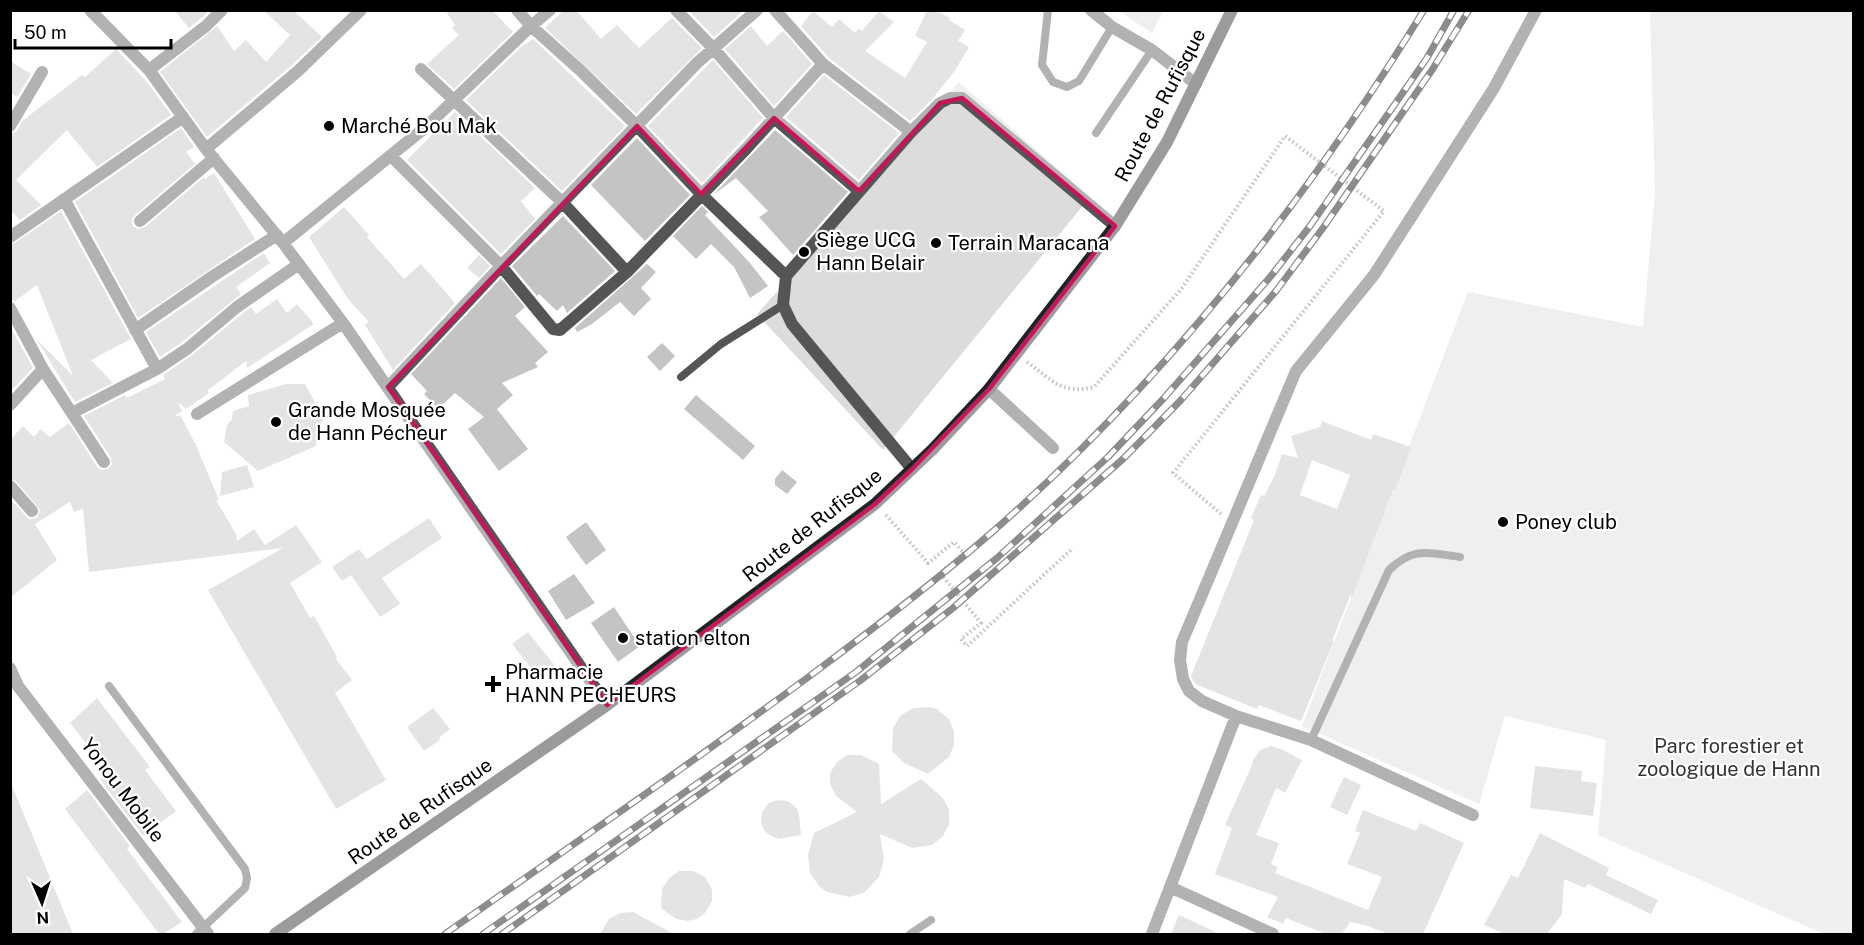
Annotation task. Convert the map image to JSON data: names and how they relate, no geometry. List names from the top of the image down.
{
  "streets": {
    "main road": ["Route de Rufisque"],
    "street": ["Yonou Mobile"]
  },
  "parks": ["Parc forestier et zoologique de Hann"],
  "places": {
    "other": [
      "Marché Bou Mak",
      "Terrain Maracana",
      "Siège UCG Hann Belair",
      "Grande Mosquée de Hann Pécheur",
      "Poney club",
      "station elton"
    ],
    "health": ["Pharmacie HANN PECHEURS"]
  },
  "scale_bar": "50 m",
  "north": "bottom"
}
